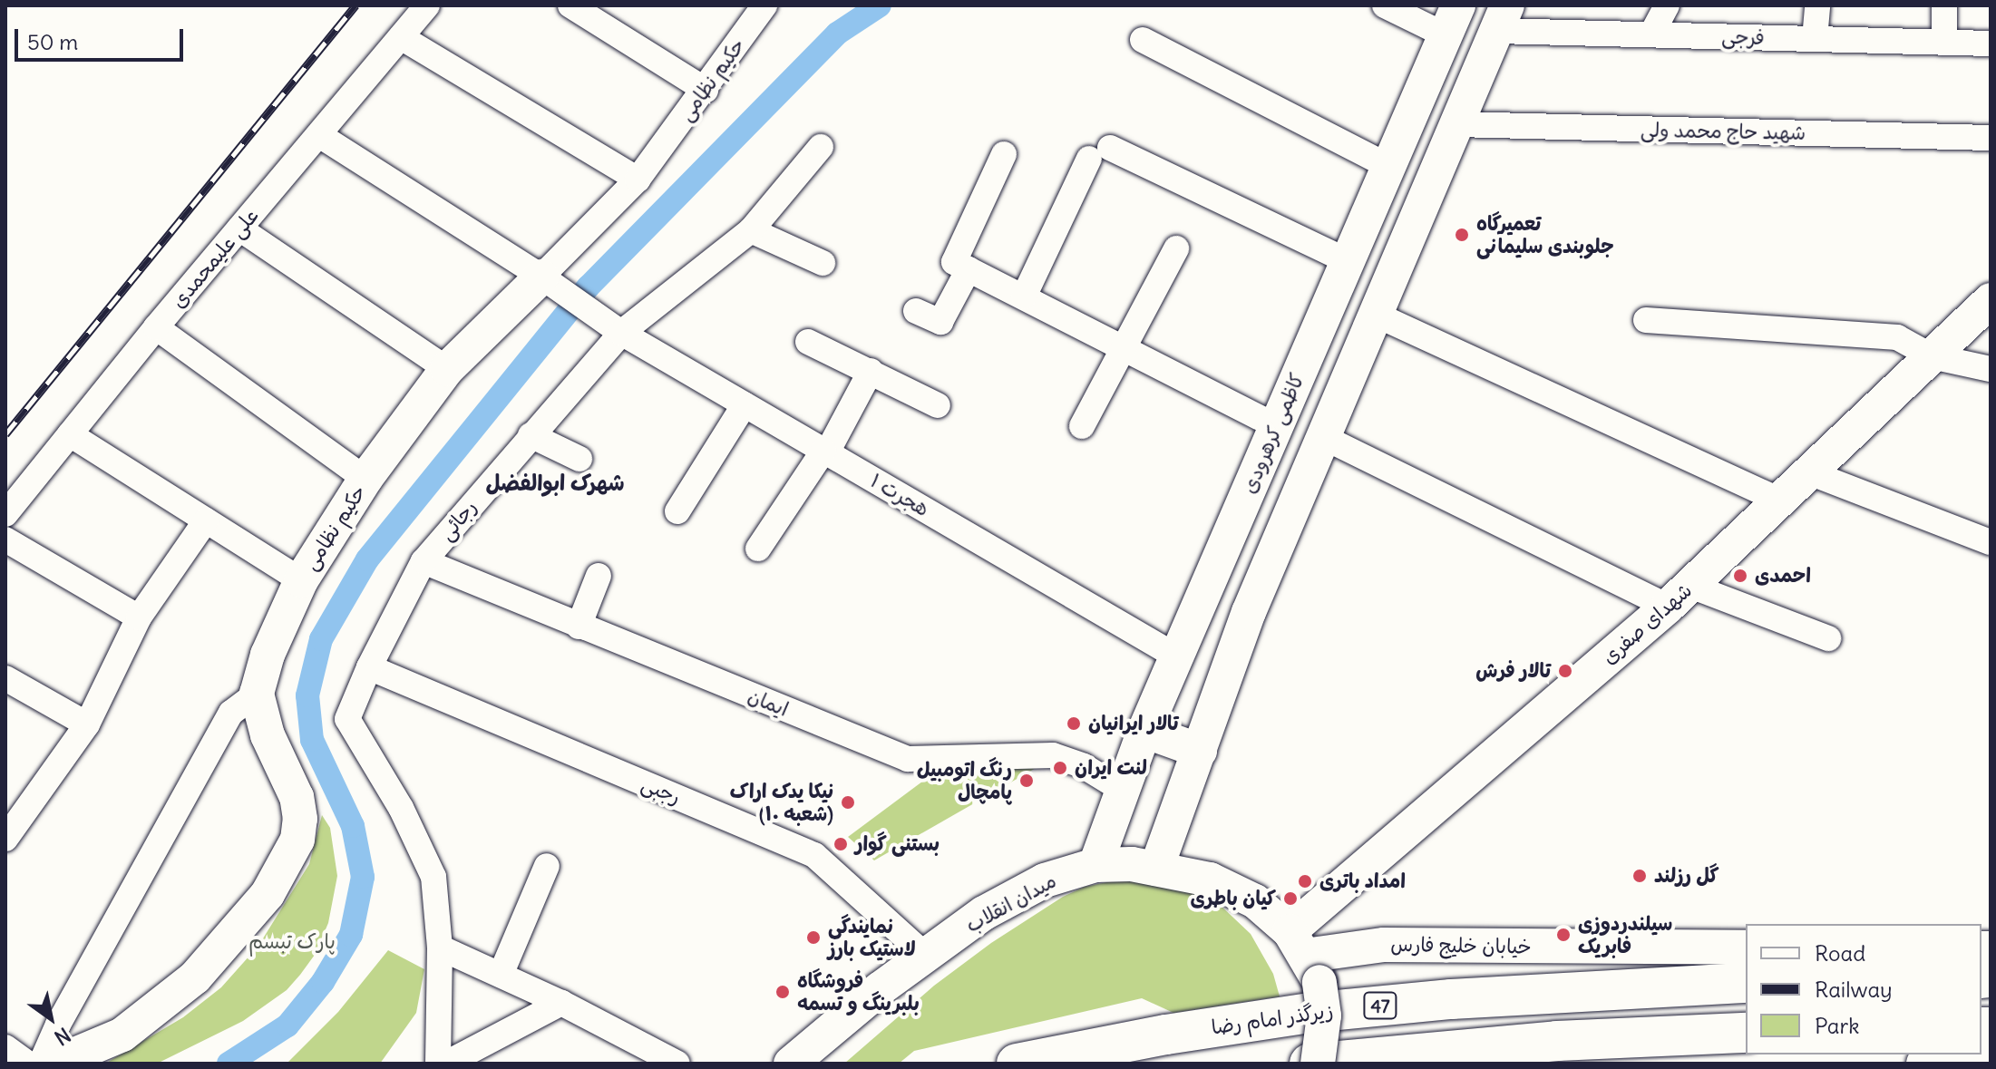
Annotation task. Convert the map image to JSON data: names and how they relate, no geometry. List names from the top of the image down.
{
  "streets": {
    "highway": ["47", "زیرگذر امام رضا"],
    "main road": [
      "حکیم نظامی",
      "کاظمی کرهرودی",
      "شهدای صفری",
      "میدان انقلاب",
      "خیابان خلیج فارس"
    ],
    "street": [
      "فرجی",
      "شهید حاج محمد ولی",
      "علی علیمحمدی",
      "هجرت ۱",
      "رجائی",
      "ایمان",
      "رجبی"
    ]
  },
  "crossings": [
    ["حکیم نظامی", "هجرت ۱"],
    ["علی علیمحمدی", "هجرت ۱"],
    ["کاظمی کرهرودی", "هجرت ۱"],
    ["کاظمی کرهرودی", "ایمان"],
    ["کاظمی کرهرودی", "میدان انقلاب"],
    ["هجرت ۱", "رجائی"],
    ["رجائی", "ایمان"],
    ["رجائی", "رجبی"],
    ["شهدای صفری", "میدان انقلاب"],
    ["شهدای صفری", "خیابان خلیج فارس"],
    ["رجبی", "میدان انقلاب"],
    ["میدان انقلاب", "خیابان خلیج فارس"]
  ],
  "districts": ["شهرک ابوالفضل"],
  "parks": ["پارک تبسم"],
  "places": [
    "تعمیرگاه جلوبندی سلیمانی",
    "احمدی",
    "تالار فرش",
    "تالار ایرانیان",
    "لنت ایران",
    "رنگ اتومبیل پامچال",
    "نیکا یدک اراک (شعبه ۱۰)",
    "بستنی گوار",
    "گل رزلند",
    "امداد باتری",
    "کیان باطری",
    "سیلندردوزی فابریک",
    "نمایندگی لاستیک بارز",
    "فروشگاه بلبرینگ و تسمه"
  ],
  "legend": ["Road", "Railway", "Park"],
  "scale_bar": "50 m",
  "north": "bottom right"
}
